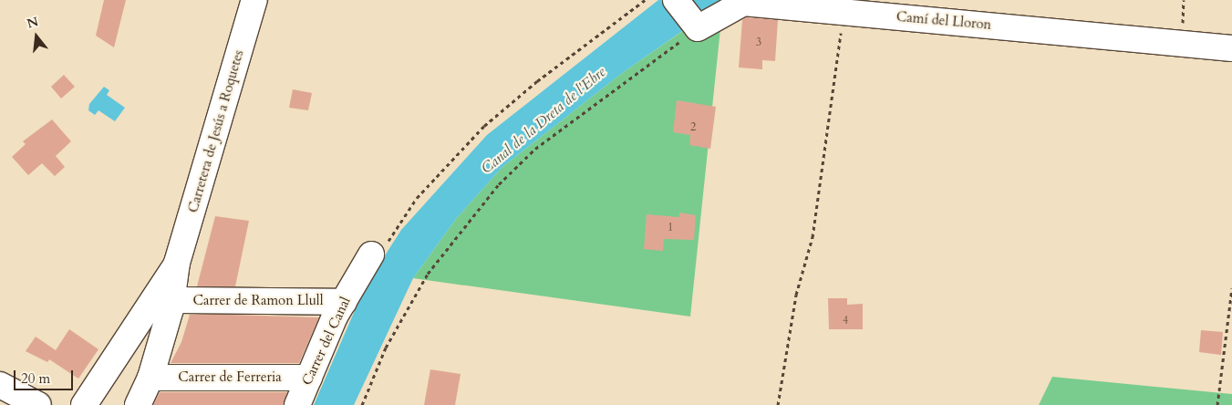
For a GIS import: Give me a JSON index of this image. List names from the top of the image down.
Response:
{
  "streets": {
    "street": [
      "Camí del Lloron",
      "Carretera de Jesús a Roquetes",
      "Carrer de Ramon Llull",
      "Carrer del Canal",
      "Carrer de Ferreria"
    ]
  },
  "crossings": [
    ["Carrer de Ramon Llull", "Carrer del Canal"],
    ["Carrer del Canal", "Carrer de Ferreria"]
  ],
  "water": ["Canal de la Dreta de l'Ebre"],
  "house_numbers": [
    "3",
    "2",
    "1",
    "4"
  ],
  "scale_bar": "20 m",
  "north": "top"
}
